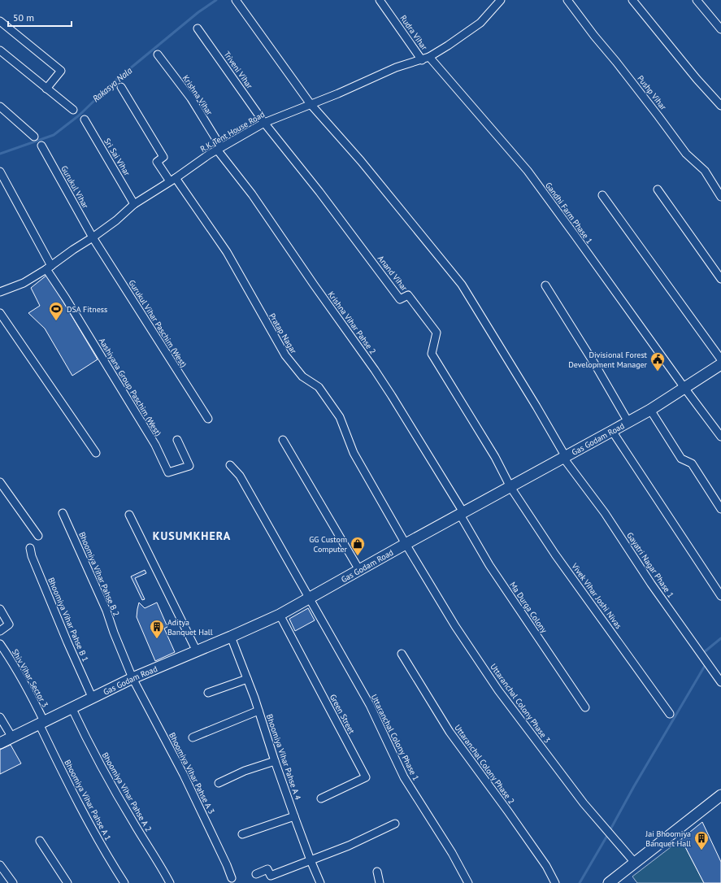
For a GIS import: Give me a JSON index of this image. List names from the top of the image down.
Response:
{
  "streets": {
    "main road": ["Gas Godam Road"],
    "street": [
      "Rudra Vihar",
      "Triveni Vihar",
      "Pushp Vihar",
      "Krishna Vihar",
      "R.K. Tent House Road",
      "Sri Sai Vihar",
      "Gurukul Vihar",
      "Gandhi Farm Phase 1",
      "Anand Vihar",
      "Krishna Vihar Pahse 2",
      "Gurukul Vihar Paschim (West)",
      "Pratap Nagar",
      "Aashiyana Group Paschim (West)",
      "Gayatri Nagar Phase 1",
      "Bhoomiya Vihar Pahse B 2",
      "Vivek Vihar Joshi Nivas",
      "Ma Durga Colony",
      "Bhoomiya Vihar Pahse B 1",
      "Shiv Vihar Sector 3",
      "Uttaranchal Colony Phase 3",
      "Green Street",
      "Uttaranchal Colony Phase 1",
      "Bhoomiya Vihar Pahse A 4",
      "Uttaranchal Colony Phase 2",
      "Bhoomiya Vihar Pahse A 3",
      "Bhoomiya Vihar Pahse A 2",
      "Bhoomiya Vihar Pahse A 1"
    ]
  },
  "crossings": [
    ["Rudra Vihar", "R.K. Tent House Road"],
    ["Triveni Vihar", "R.K. Tent House Road"],
    ["Triveni Vihar", "Anand Vihar"],
    ["Krishna Vihar", "R.K. Tent House Road"],
    ["Krishna Vihar", "Krishna Vihar Pahse 2"],
    ["R.K. Tent House Road", "Sri Sai Vihar"],
    ["R.K. Tent House Road", "Gurukul Vihar"],
    ["R.K. Tent House Road", "Gandhi Farm Phase 1"],
    ["R.K. Tent House Road", "Anand Vihar"],
    ["R.K. Tent House Road", "Krishna Vihar Pahse 2"],
    ["R.K. Tent House Road", "Gurukul Vihar Paschim (West)"],
    ["R.K. Tent House Road", "Pratap Nagar"],
    ["R.K. Tent House Road", "Aashiyana Group Paschim (West)"],
    ["R.K. Tent House Road", "Gayatri Nagar Phase 1"],
    ["Gurukul Vihar", "Gurukul Vihar Paschim (West)"],
    ["Gandhi Farm Phase 1", "Gas Godam Road"],
    ["Anand Vihar", "Gas Godam Road"],
    ["Anand Vihar", "Vivek Vihar Joshi Nivas"],
    ["Krishna Vihar Pahse 2", "Gas Godam Road"],
    ["Krishna Vihar Pahse 2", "Ma Durga Colony"],
    ["Pratap Nagar", "Gas Godam Road"],
    ["Pratap Nagar", "Uttaranchal Colony Phase 3"],
    ["Gas Godam Road", "Gayatri Nagar Phase 1"],
    ["Gas Godam Road", "Bhoomiya Vihar Pahse B 2"],
    ["Gas Godam Road", "Vivek Vihar Joshi Nivas"],
    ["Gas Godam Road", "Ma Durga Colony"],
    ["Gas Godam Road", "Bhoomiya Vihar Pahse B 1"],
    ["Gas Godam Road", "Shiv Vihar Sector 3"],
    ["Gas Godam Road", "Uttaranchal Colony Phase 3"],
    ["Gas Godam Road", "Green Street"],
    ["Gas Godam Road", "Uttaranchal Colony Phase 1"],
    ["Gas Godam Road", "Bhoomiya Vihar Pahse A 4"],
    ["Gas Godam Road", "Bhoomiya Vihar Pahse A 3"],
    ["Gas Godam Road", "Bhoomiya Vihar Pahse A 2"],
    ["Gas Godam Road", "Bhoomiya Vihar Pahse A 1"],
    ["Bhoomiya Vihar Pahse B 2", "Bhoomiya Vihar Pahse A 3"],
    ["Shiv Vihar Sector 3", "Bhoomiya Vihar Pahse A 1"]
  ],
  "districts": ["KUSUMKHERA"],
  "water": ["Rakasya Nala"],
  "places": {
    "sports": ["DSA Fitness"],
    "public building": ["Divisional Forest Development Manager"],
    "shop": ["GG Custom Computer"],
    "building": ["Aditya Banquet Hall", "Jai Bhoomiya Banquet Hall"]
  },
  "scale_bar": "50 m"
}
